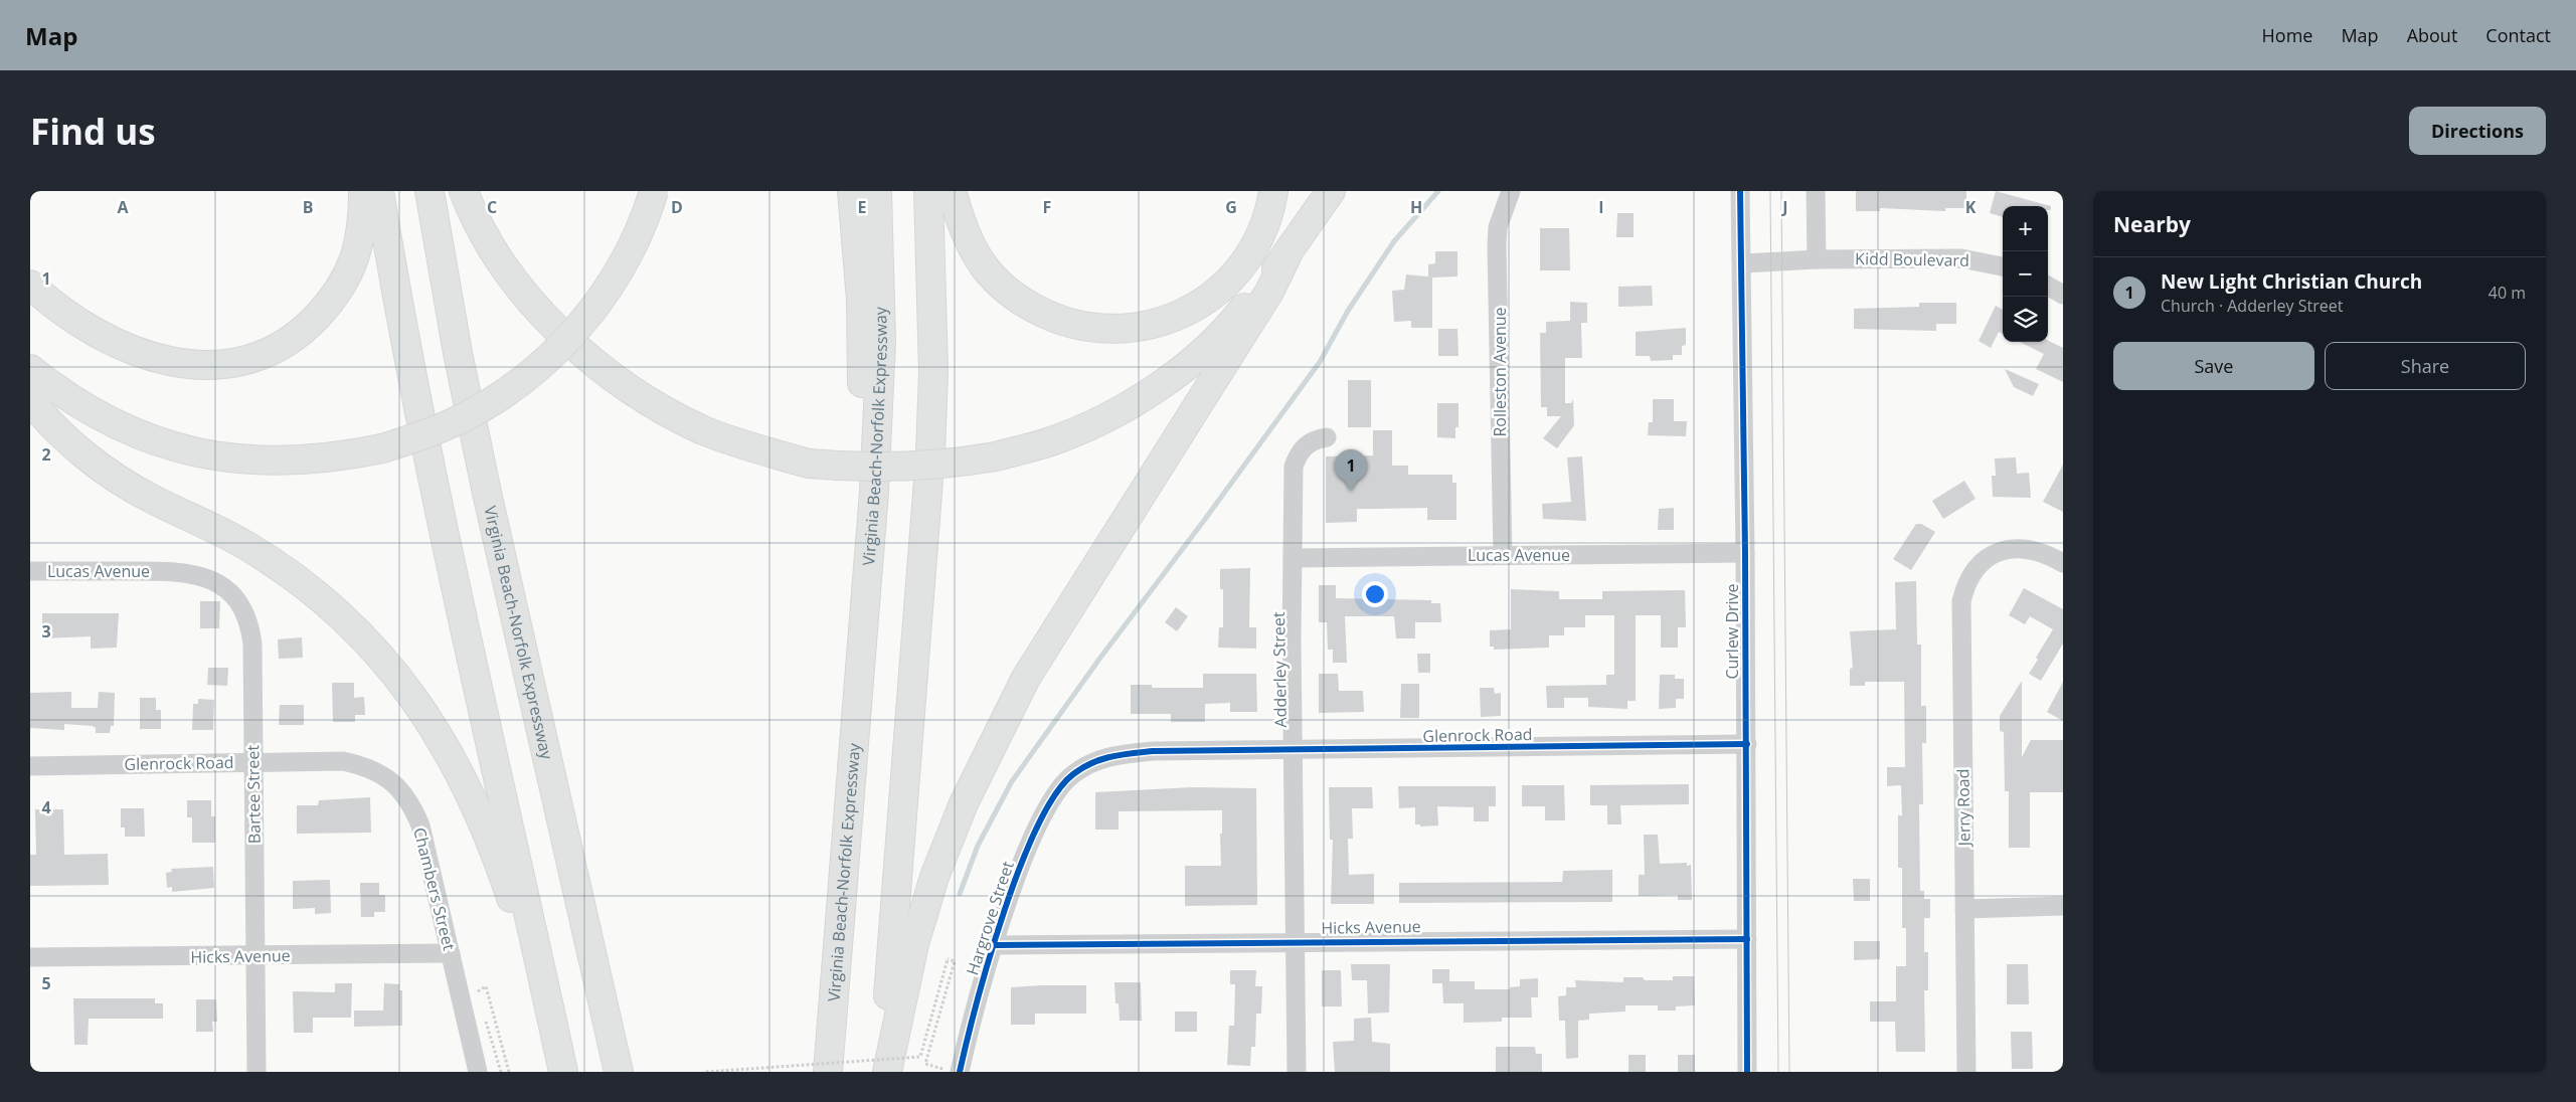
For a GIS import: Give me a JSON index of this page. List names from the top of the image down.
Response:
{
  "streets": {
    "highway": ["Virginia Beach-Norfolk Expressway"],
    "street": [
      "Kidd Boulevard",
      "Rolleston Avenue",
      "Lucas Avenue",
      "Curlew Drive",
      "Adderley Street",
      "Glenrock Road",
      "Bartee Street",
      "Jerry Road",
      "Chambers Street",
      "Hargrove Street",
      "Hicks Avenue"
    ]
  },
  "crossings": [
    ["Rolleston Avenue", "Lucas Avenue"],
    ["Lucas Avenue", "Curlew Drive"],
    ["Lucas Avenue", "Adderley Street"],
    ["Lucas Avenue", "Bartee Street"],
    ["Curlew Drive", "Glenrock Road"],
    ["Curlew Drive", "Hicks Avenue"],
    ["Adderley Street", "Glenrock Road"],
    ["Adderley Street", "Hicks Avenue"],
    ["Glenrock Road", "Bartee Street"],
    ["Glenrock Road", "Chambers Street"],
    ["Glenrock Road", "Hargrove Street"],
    ["Bartee Street", "Hicks Avenue"],
    ["Chambers Street", "Hicks Avenue"],
    ["Hargrove Street", "Hicks Avenue"]
  ],
  "page": {
    "header": "Map",
    "nav": [
      "Home",
      "Map",
      "About",
      "Contact"
    ],
    "buttons": [
      "Directions",
      ["Save", "Share"]
    ],
    "title": "Find us",
    "heading": "Nearby",
    "map_buttons": ["+", "−"],
    "list": [
      {
        "mark": "1",
        "name": "New Light Christian Church",
        "note": "Church · Adderley Street",
        "value": "40 m"
      }
    ],
    "pins": "1"
  },
  "grid": {
    "columns": [
      "A",
      "B",
      "C",
      "D",
      "E",
      "F",
      "G",
      "H",
      "I",
      "J",
      "K"
    ],
    "rows": [
      "1",
      "2",
      "3",
      "4",
      "5"
    ]
  }
}
